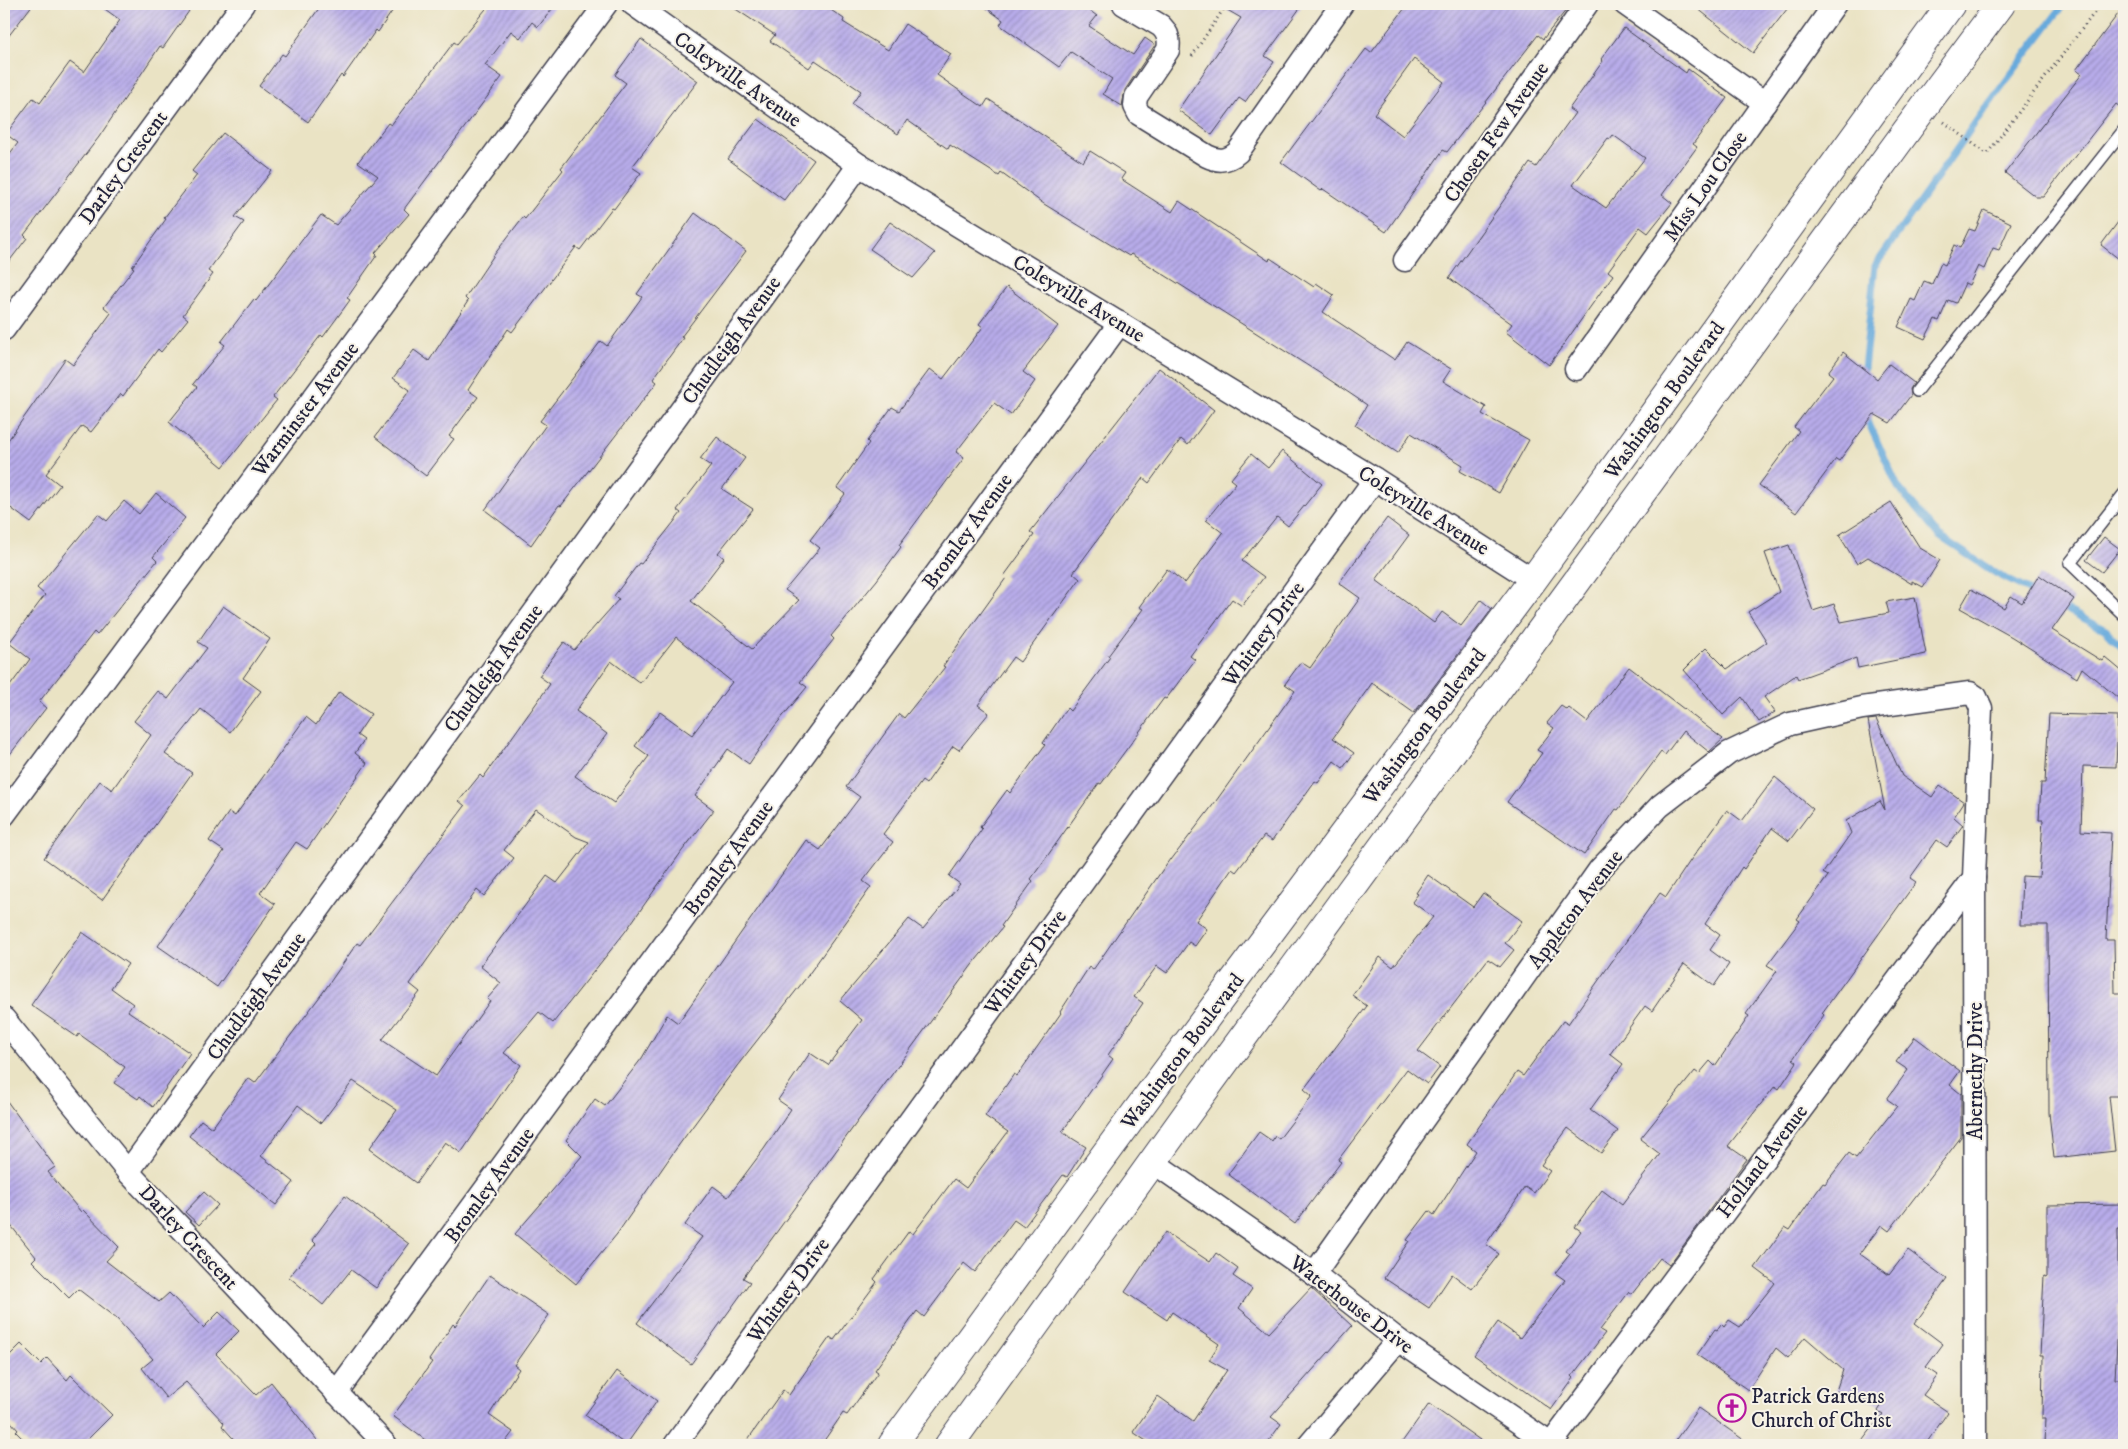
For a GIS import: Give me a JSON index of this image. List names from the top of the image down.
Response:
{
  "streets": {
    "highway": ["Washington Boulevard"],
    "street": [
      "Coleyville Avenue",
      "Chosen Few Avenue",
      "Darley Crescent",
      "Miss Lou Close",
      "Chudleigh Avenue",
      "Warminster Avenue",
      "Bromley Avenue",
      "Whitney Drive",
      "Appleton Avenue",
      "Abernethy Drive",
      "Holland Avenue",
      "Waterhouse Drive"
    ]
  },
  "crossings": [
    ["Coleyville Avenue", "Chudleigh Avenue"],
    ["Coleyville Avenue", "Washington Boulevard"],
    ["Coleyville Avenue", "Bromley Avenue"],
    ["Coleyville Avenue", "Whitney Drive"],
    ["Darley Crescent", "Chudleigh Avenue"],
    ["Darley Crescent", "Bromley Avenue"],
    ["Washington Boulevard", "Waterhouse Drive"],
    ["Appleton Avenue", "Abernethy Drive"],
    ["Appleton Avenue", "Waterhouse Drive"],
    ["Abernethy Drive", "Holland Avenue"],
    ["Holland Avenue", "Waterhouse Drive"]
  ],
  "places": {
    "church": ["Patrick Gardens Church of Christ"]
  }
}
